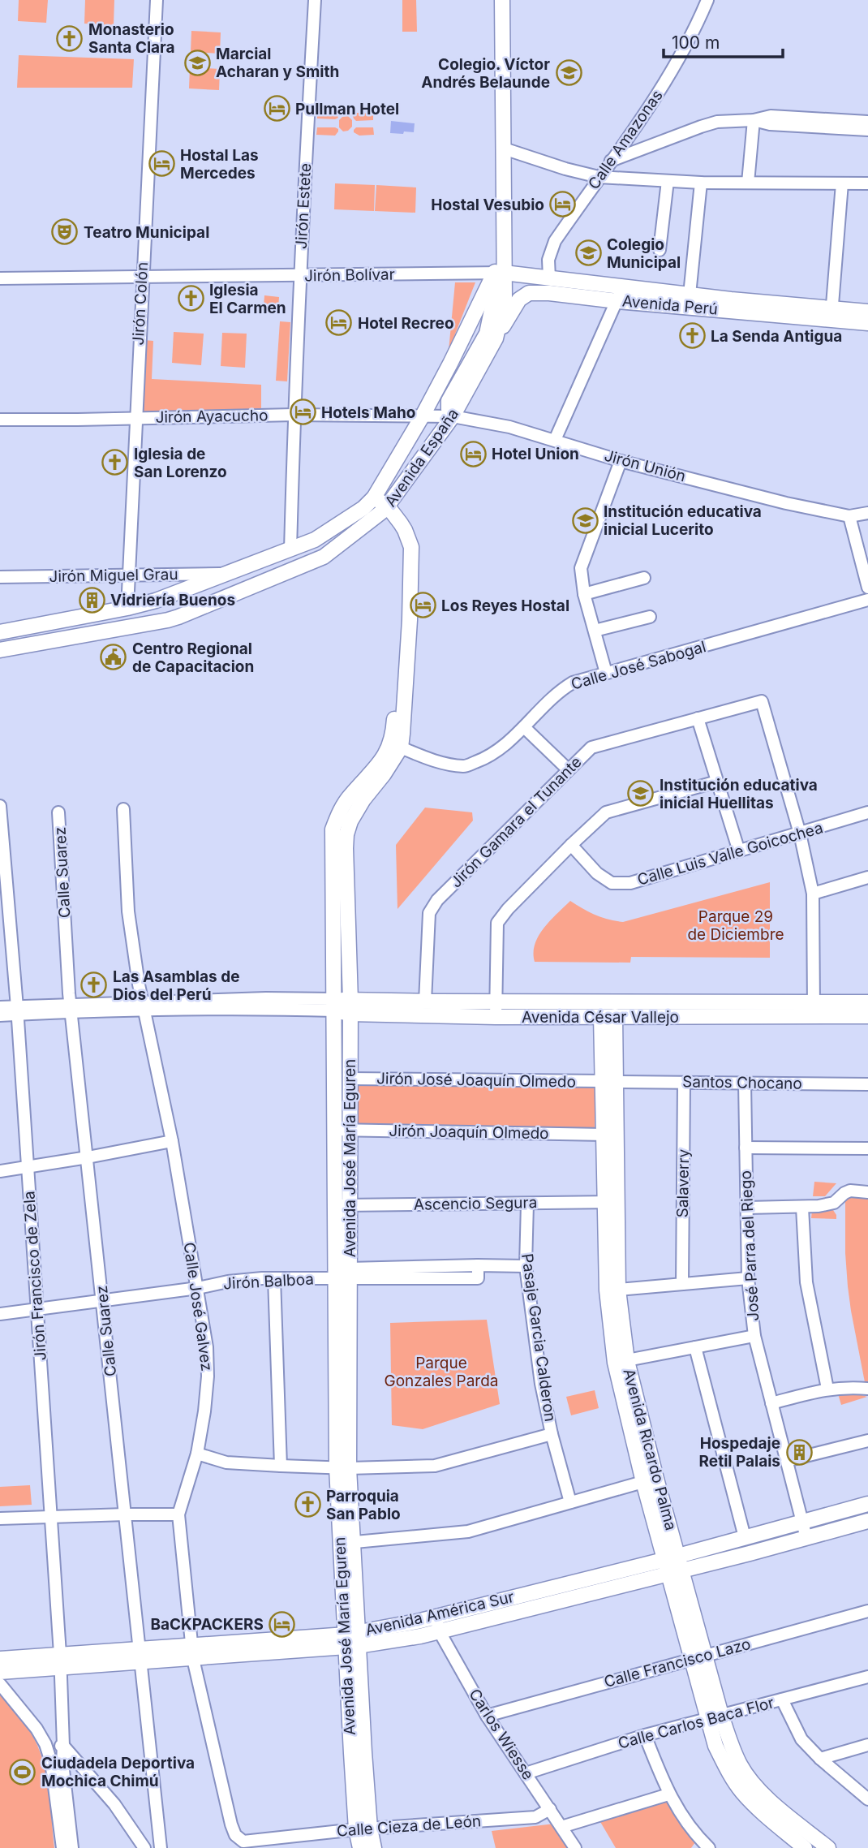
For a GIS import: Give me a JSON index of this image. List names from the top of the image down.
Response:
{
  "streets": {
    "main road": [
      "Avenida Perú",
      "Avenida España",
      "Avenida César Vallejo",
      "Avenida José María Eguren",
      "Avenida Ricardo Palma",
      "Avenida América Sur"
    ],
    "street": [
      "Calle Amazonas",
      "Jirón Estete",
      "Jirón Bolívar",
      "Jirón Colón",
      "Jirón Ayacucho",
      "Jirón Unión",
      "Jirón Miguel Grau",
      "Calle José Sabogal",
      "Jirón Gamara el Tunante",
      "Calle Luis Valle Goicochea",
      "Calle Suarez",
      "Jirón José Joaquín Olmedo",
      "Santos Chocano",
      "Jirón Joaquín Olmedo",
      "Salaverry",
      "Ascencio Segura",
      "José Parra del Riego",
      "Jirón Francisco de Zela",
      "Jirón Balboa",
      "Calle José Galvez",
      "Pasaje Garcia Calderon",
      "Calle Francisco Lazo",
      "Calle Carlos Baca Flor",
      "Carlos Wiesse",
      "Calle Cieza de León"
    ]
  },
  "crossings": [
    ["Calle Amazonas", "Avenida Perú"],
    ["Jirón Estete", "Jirón Bolívar"],
    ["Jirón Estete", "Jirón Ayacucho"],
    ["Jirón Estete", "Avenida España"],
    ["Jirón Bolívar", "Jirón Colón"],
    ["Jirón Bolívar", "Avenida Perú"],
    ["Jirón Bolívar", "Avenida España"],
    ["Jirón Colón", "Jirón Ayacucho"],
    ["Jirón Colón", "Avenida España"],
    ["Jirón Colón", "Jirón Miguel Grau"],
    ["Avenida Perú", "Avenida España"],
    ["Jirón Ayacucho", "Avenida España"],
    ["Jirón Ayacucho", "Jirón Unión"],
    ["Avenida España", "Jirón Unión"],
    ["Avenida España", "Jirón Miguel Grau"],
    ["Avenida España", "Avenida José María Eguren"],
    ["Calle José Sabogal", "Avenida José María Eguren"],
    ["Jirón Gamara el Tunante", "Calle Luis Valle Goicochea"],
    ["Jirón Gamara el Tunante", "Avenida César Vallejo"],
    ["Calle Suarez", "Jirón Balboa"],
    ["Calle Suarez", "Avenida América Sur"],
    ["Avenida César Vallejo", "Avenida José María Eguren"],
    ["Avenida César Vallejo", "Avenida Ricardo Palma"],
    ["Jirón José Joaquín Olmedo", "Santos Chocano"],
    ["Jirón José Joaquín Olmedo", "Avenida José María Eguren"],
    ["Jirón José Joaquín Olmedo", "Avenida Ricardo Palma"],
    ["Santos Chocano", "Salaverry"],
    ["Santos Chocano", "José Parra del Riego"],
    ["Santos Chocano", "Avenida Ricardo Palma"],
    ["Jirón Joaquín Olmedo", "Avenida José María Eguren"],
    ["Jirón Joaquín Olmedo", "Avenida Ricardo Palma"],
    ["Avenida José María Eguren", "Ascencio Segura"],
    ["Avenida José María Eguren", "Jirón Balboa"],
    ["Avenida José María Eguren", "Avenida América Sur"],
    ["Avenida José María Eguren", "Calle Cieza de León"],
    ["Ascencio Segura", "Pasaje Garcia Calderon"],
    ["Ascencio Segura", "Avenida Ricardo Palma"],
    ["José Parra del Riego", "Avenida América Sur"],
    ["Jirón Francisco de Zela", "Jirón Balboa"],
    ["Jirón Francisco de Zela", "Avenida América Sur"],
    ["Jirón Balboa", "Calle José Galvez"],
    ["Jirón Balboa", "Pasaje Garcia Calderon"],
    ["Calle José Galvez", "Avenida América Sur"],
    ["Calle José Galvez", "Calle Cieza de León"],
    ["Avenida Ricardo Palma", "Avenida América Sur"],
    ["Avenida Ricardo Palma", "Calle Francisco Lazo"],
    ["Avenida Ricardo Palma", "Calle Carlos Baca Flor"],
    ["Avenida América Sur", "Carlos Wiesse"],
    ["Calle Francisco Lazo", "Carlos Wiesse"],
    ["Calle Carlos Baca Flor", "Carlos Wiesse"],
    ["Carlos Wiesse", "Calle Cieza de León"]
  ],
  "parks": ["Parque 29 de Diciembre", "Parque Gonzales Parda"],
  "places": {
    "church": [
      "Monasterio Santa Clara",
      "Iglesia El Carmen",
      "La Senda Antigua",
      "Iglesia de San Lorenzo",
      "Las Asamblas de Dios del Perú",
      "Parroquia San Pablo"
    ],
    "school or university": [
      "Marcial Acharan y Smith",
      "Colegio. Víctor Andrés Belaunde",
      "Colegio Municipal",
      "Institución educativa inicial Lucerito",
      "Institución educativa inicial Huellitas"
    ],
    "hotel": [
      "Pullman Hotel",
      "Hostal Las Mercedes",
      "Hostal Vesubio",
      "Hotel Recreo",
      "Hotels Maho",
      "Hotel Union",
      "Los Reyes Hostal",
      "BaCKPACKERS"
    ],
    "theatre": ["Teatro Municipal"],
    "building": ["Vidriería Buenos", "Hospedaje Retil Palais"],
    "public building": ["Centro Regional de Capacitacion"],
    "sports": ["Ciudadela Deportiva Mochica Chimú"]
  },
  "scale_bar": "100 m"
}
